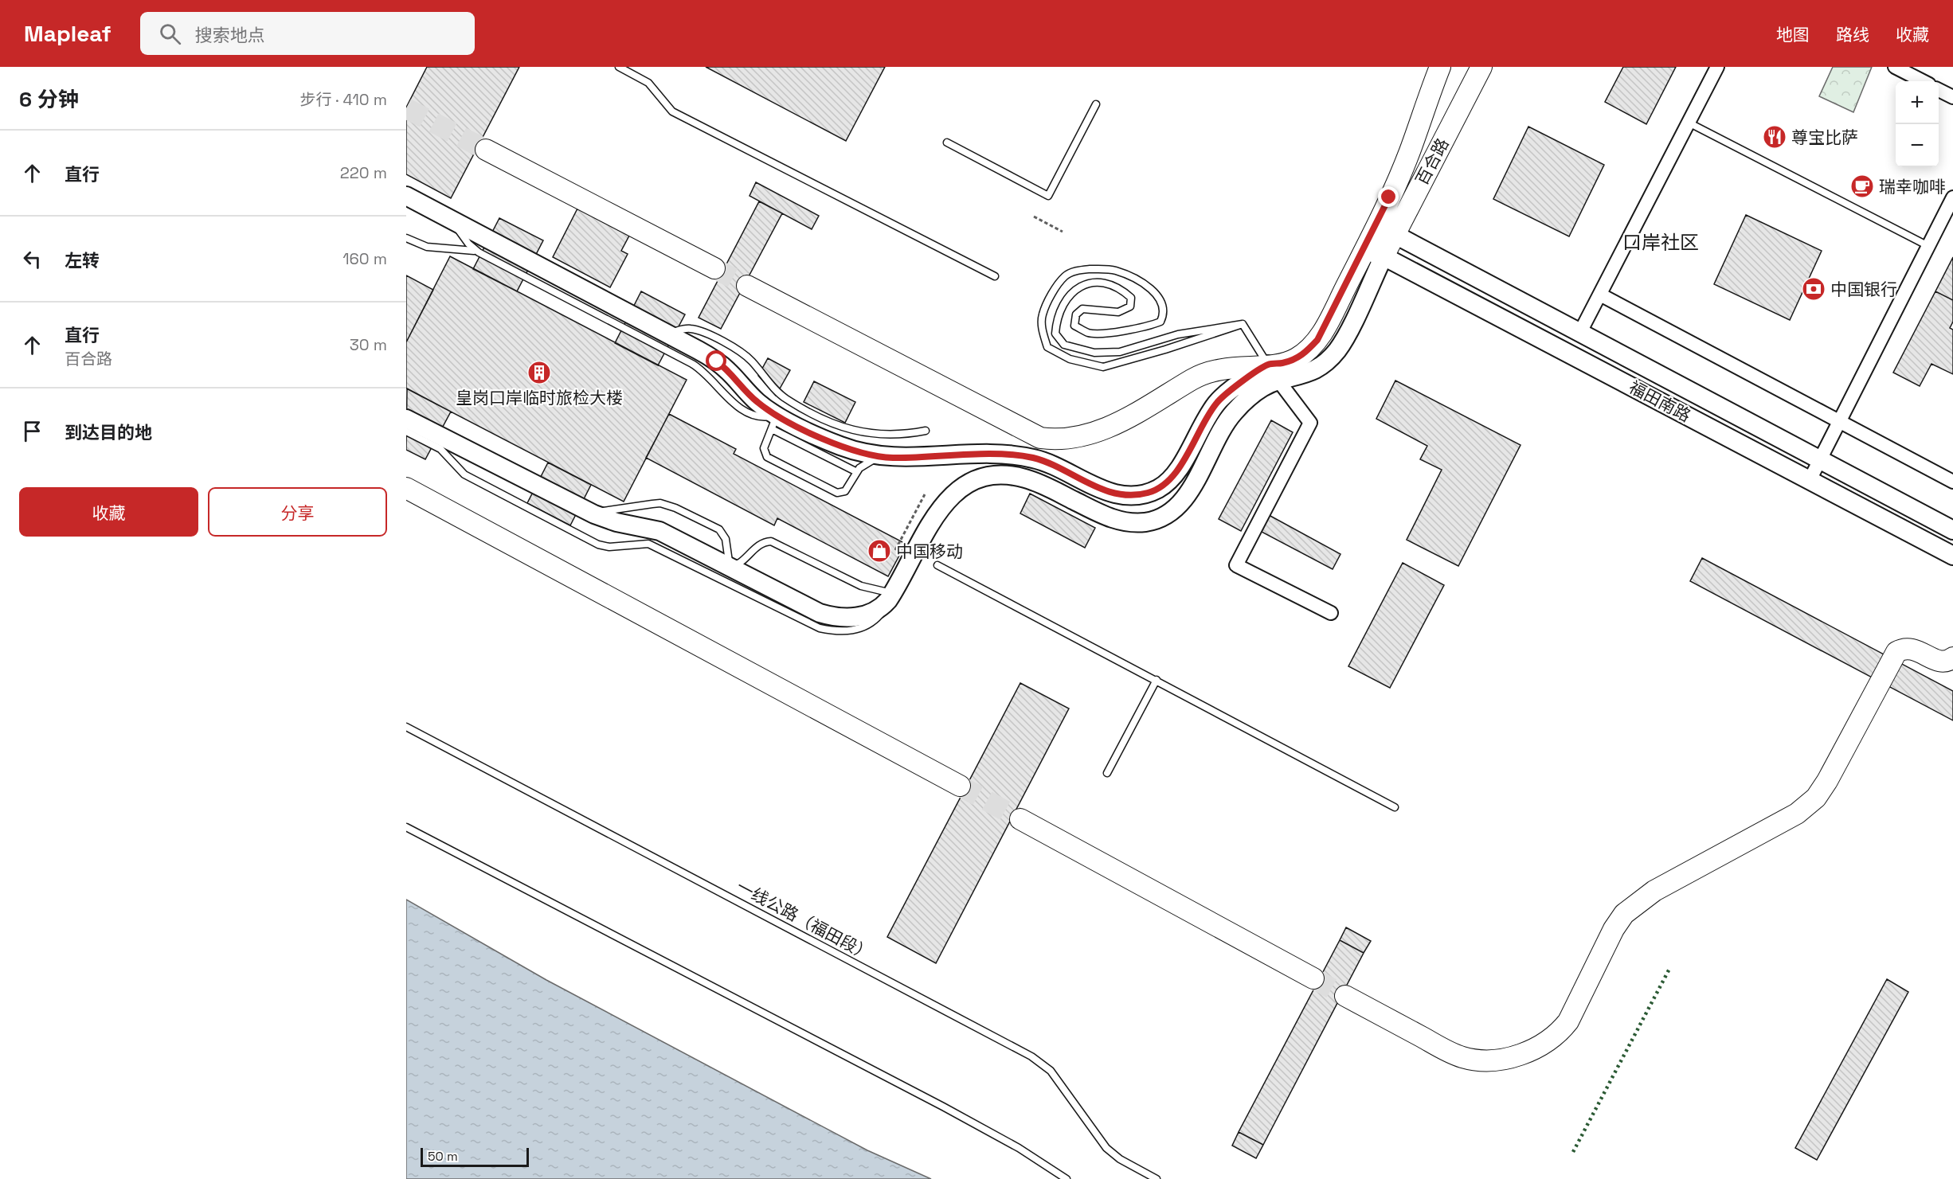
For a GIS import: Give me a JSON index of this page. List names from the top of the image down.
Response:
{
  "streets": {
    "main road": ["百合路", "福田南路"],
    "lane": ["一线公路（福田段）"]
  },
  "crossings": [
    ["百合路", "福田南路"]
  ],
  "districts": ["口岸社区"],
  "places": {
    "restaurant": ["尊宝比萨"],
    "cafe": ["瑞幸咖啡"],
    "bank": ["中国银行"],
    "building": ["皇岗口岸临时旅检大楼"],
    "shop": ["中国移动"]
  },
  "scale_bar": "50 m",
  "page": {
    "header": "Mapleaf",
    "search": "搜索地点",
    "nav": ["地图", "路线", "收藏"],
    "heading": ["6 分钟", "步行 · 410 m"],
    "map_buttons": ["+", "−"],
    "list": [
      ["直行", "220 m"],
      ["左转", "160 m"],
      ["直行", "百合路", "30 m"],
      "到达目的地"
    ],
    "buttons": ["收藏", "分享"],
    "scale": "50 m"
  }
}
